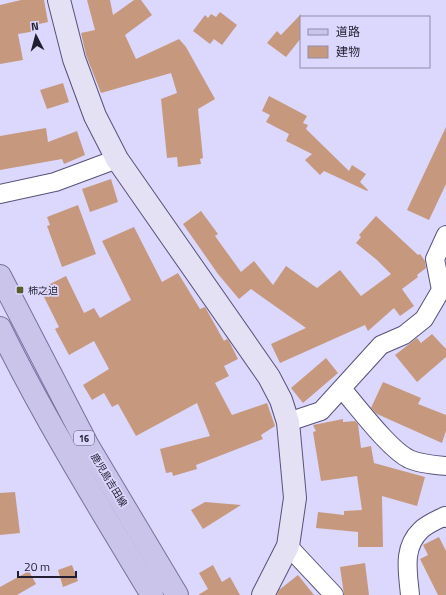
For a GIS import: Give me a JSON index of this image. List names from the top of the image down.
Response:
{
  "streets": {
    "main road": ["16", "鹿児島吉田線"]
  },
  "places": {
    "transit": ["柿之迫"]
  },
  "legend": ["道路", "建物"],
  "scale_bar": "20 m",
  "north": "top"
}
